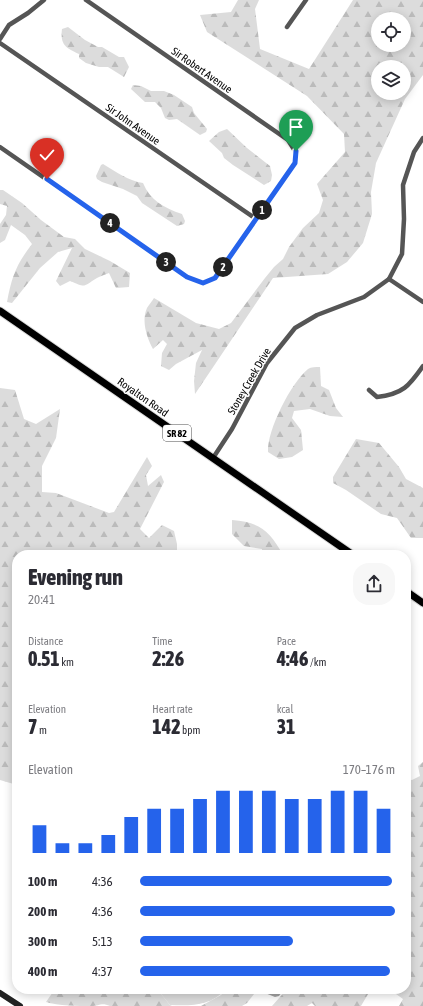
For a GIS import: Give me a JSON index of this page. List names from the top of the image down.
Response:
{
  "streets": {
    "main road": ["Royalton Road", "SR 82"],
    "street": ["Sir Robert Avenue", "Sir John Avenue", "Stoney Creek Drive"]
  },
  "crossings": [
    ["Sir Robert Avenue", "Sir John Avenue"],
    ["Stoney Creek Drive", "Royalton Road"]
  ],
  "page": {
    "pins": [
      "1",
      "4",
      "3",
      "2"
    ],
    "heading": ["Evening run", "20:41"],
    "stats": [
      ["Distance", "0.51 km"],
      ["Time", "2:26"],
      ["Pace", "4:46 /km"],
      ["Elevation", "7 m"],
      ["Heart rate", "142 bpm"],
      ["kcal", "31"]
    ],
    "chart": ["Elevation", "170–176 m"],
    "list": [
      {
        "name": "100 m",
        "note": "4:36"
      },
      {
        "name": "200 m",
        "note": "4:36"
      },
      {
        "name": "300 m",
        "note": "5:13"
      },
      {
        "name": "400 m",
        "note": "4:37"
      }
    ]
  }
}
